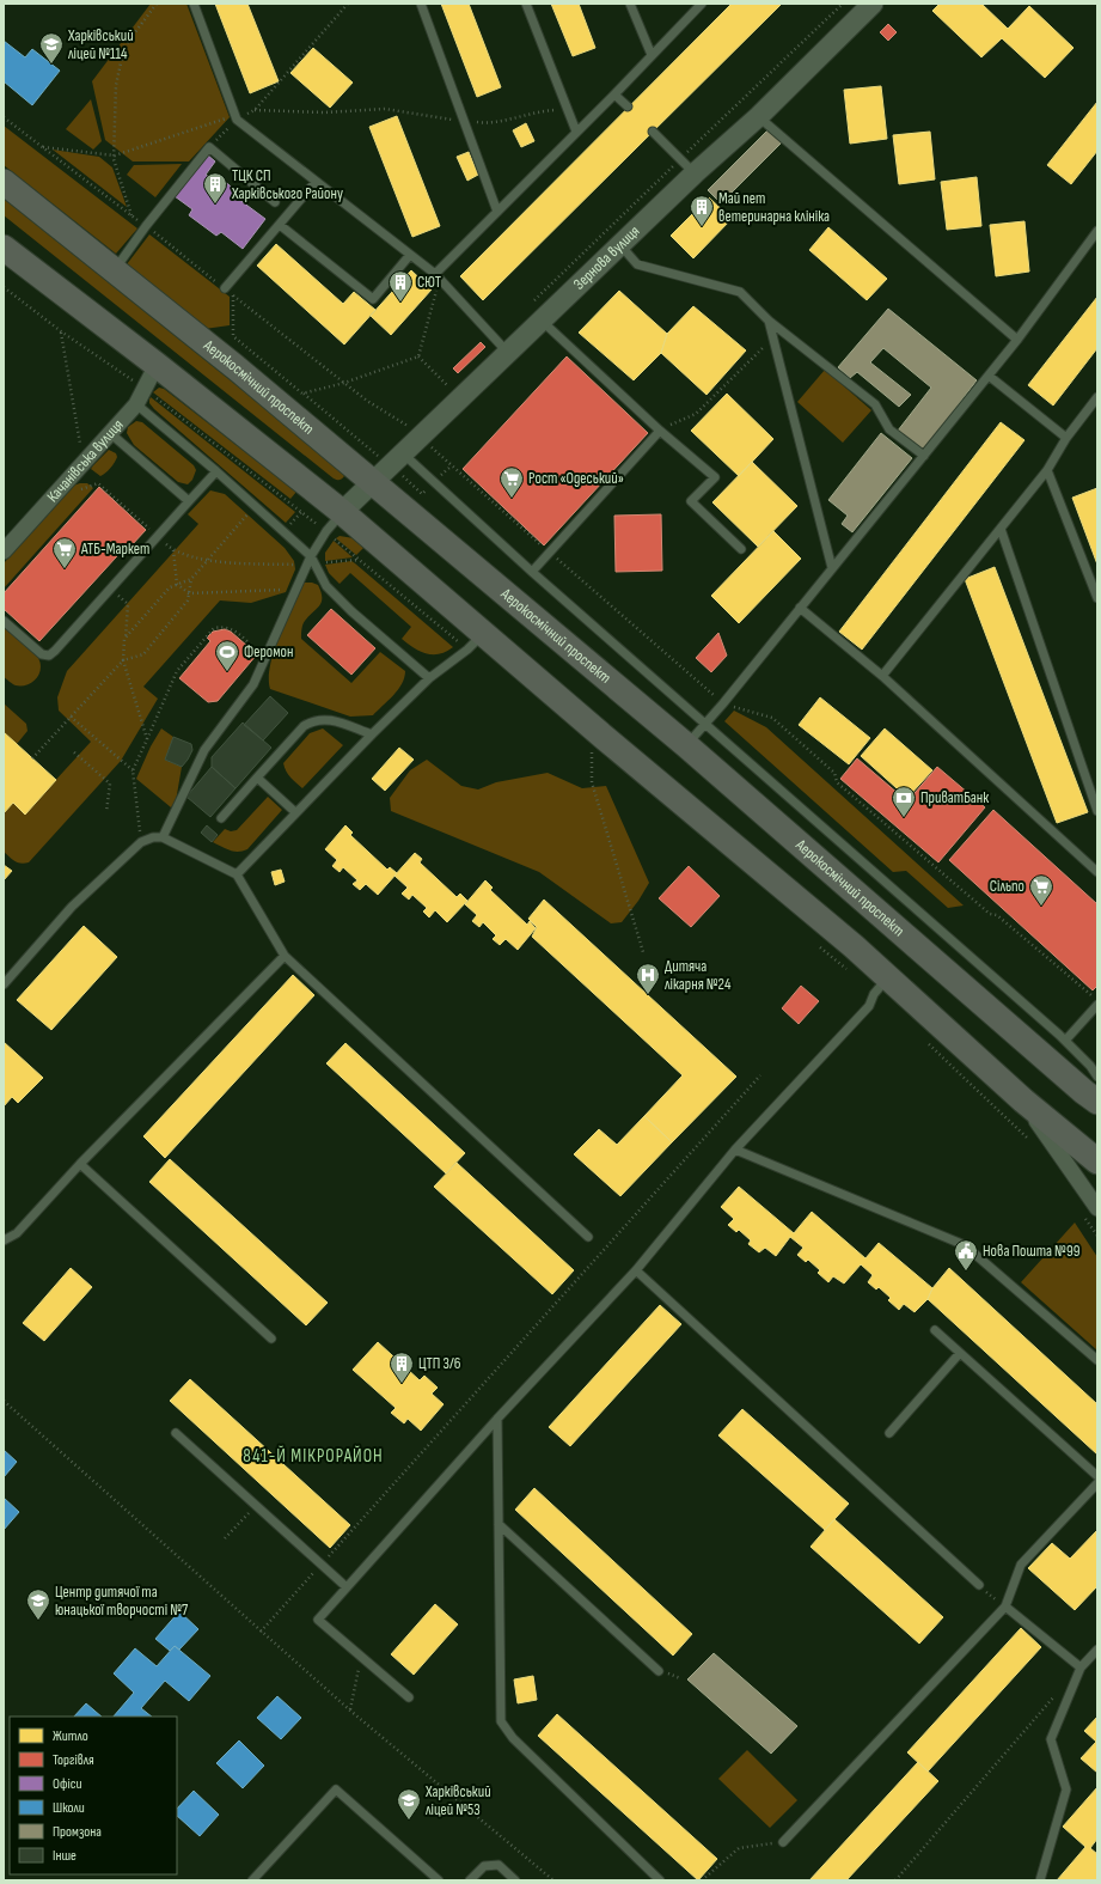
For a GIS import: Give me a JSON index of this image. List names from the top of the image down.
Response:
{
  "streets": {
    "main road": ["Аерокосмічний проспект"],
    "street": ["Зернова вулиця", "Качанівська вулиця"]
  },
  "crossings": [
    ["Зернова вулиця", "Аерокосмічний проспект"]
  ],
  "districts": ["841-Й МІКРОРАЙОН"],
  "places": {
    "school or university": ["Харківський ліцей №114", "Центр дитячої та юнацької творчості №7", "Харківський ліцей №53"],
    "building": [
      "ТЦК СП Харківського Району",
      "Май пет ветеринарна клініка",
      "СЮТ",
      "ЦТП 3/6"
    ],
    "supermarket": ["Рост «Одеський»", "АТБ-Маркет", "Сільпо"],
    "sports": ["Феромон"],
    "bank": ["ПриватБанк"],
    "hospital": ["Дитяча лікарня №24"],
    "public building": ["Нова Пошта №99"]
  },
  "legend": [
    "Житло",
    "Торгівля",
    "Офіси",
    "Школи",
    "Промзона",
    "Інше"
  ]
}
